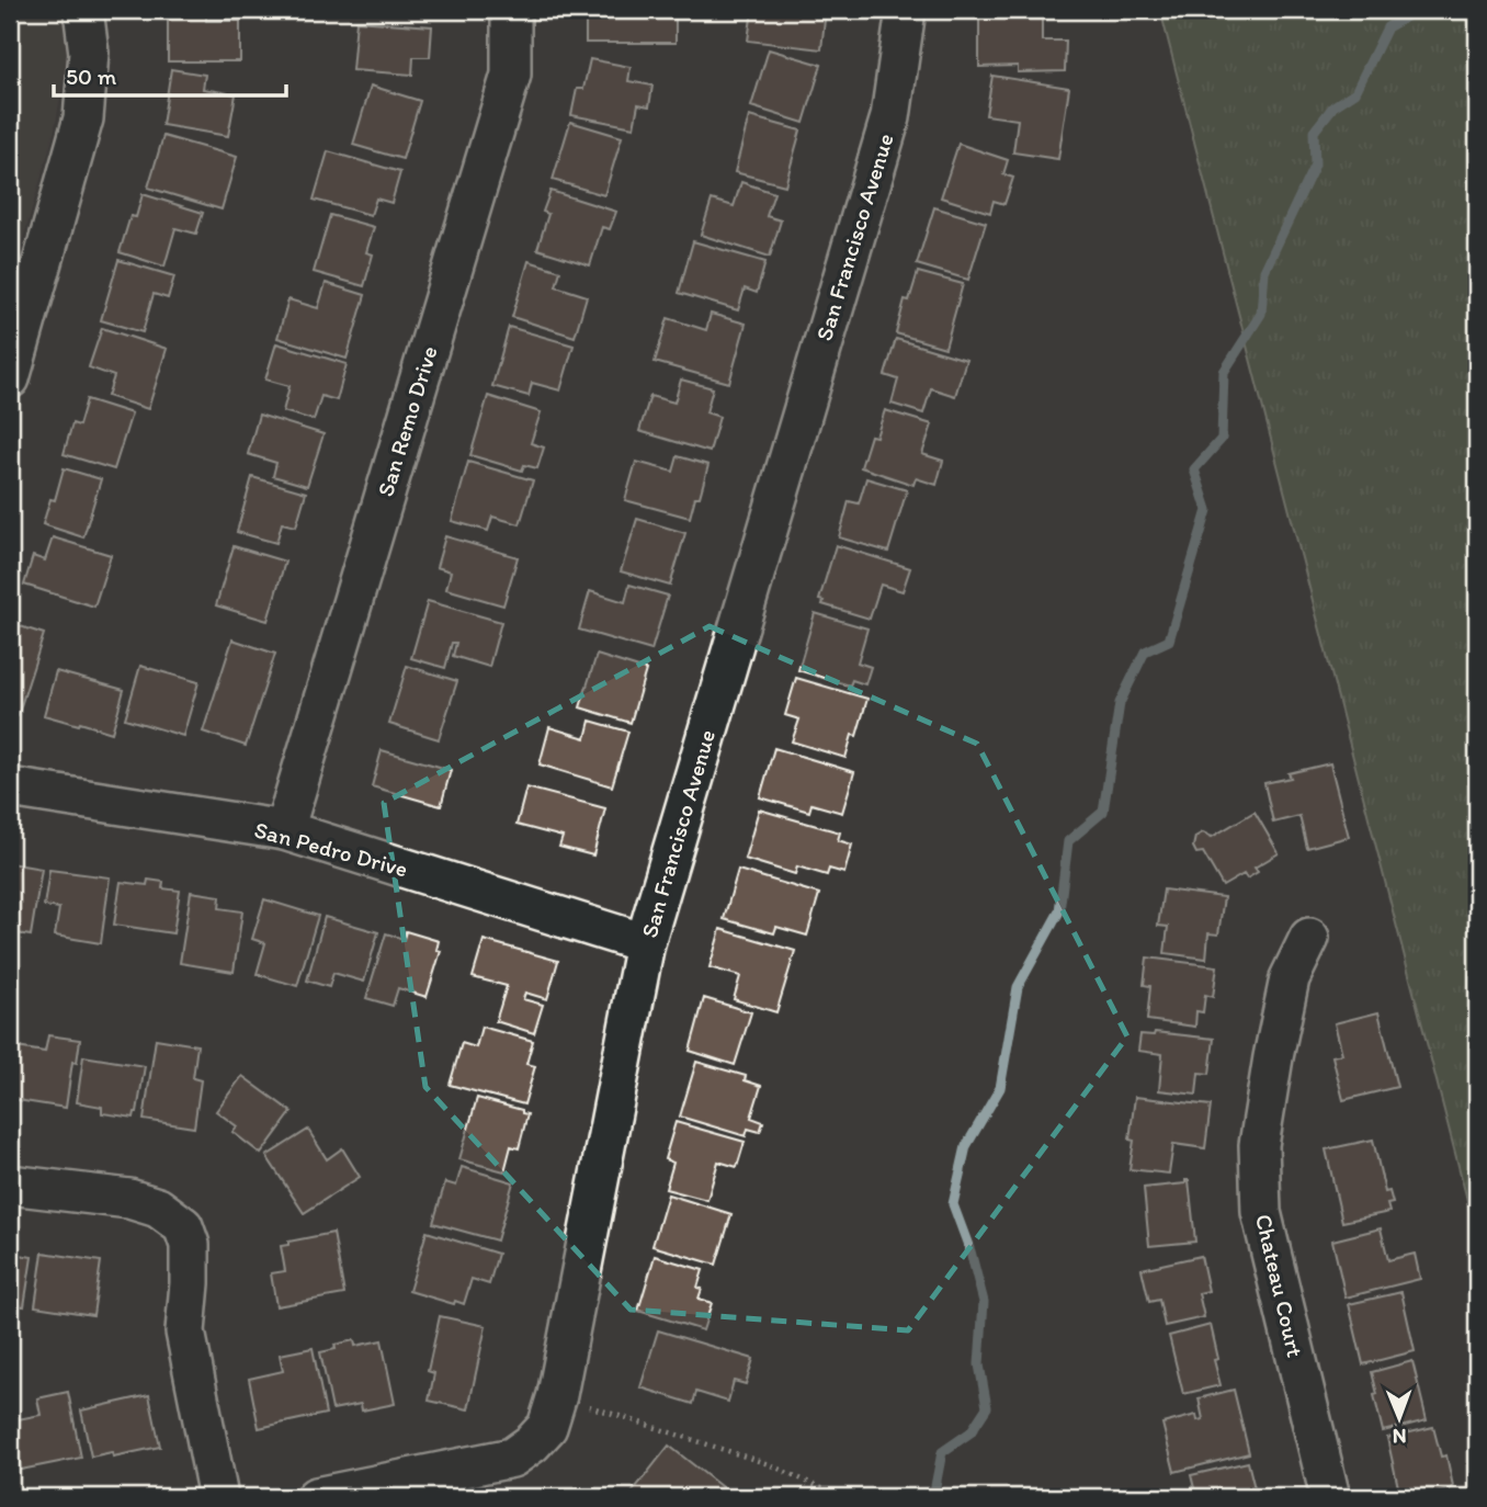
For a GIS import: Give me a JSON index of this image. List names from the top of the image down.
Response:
{
  "streets": {
    "street": [
      "San Francisco Avenue",
      "San Remo Drive",
      "San Pedro Drive",
      "Chateau Court"
    ]
  },
  "crossings": [
    ["San Francisco Avenue", "San Pedro Drive"],
    ["San Remo Drive", "San Pedro Drive"]
  ],
  "scale_bar": "50 m",
  "north": "bottom"
}
